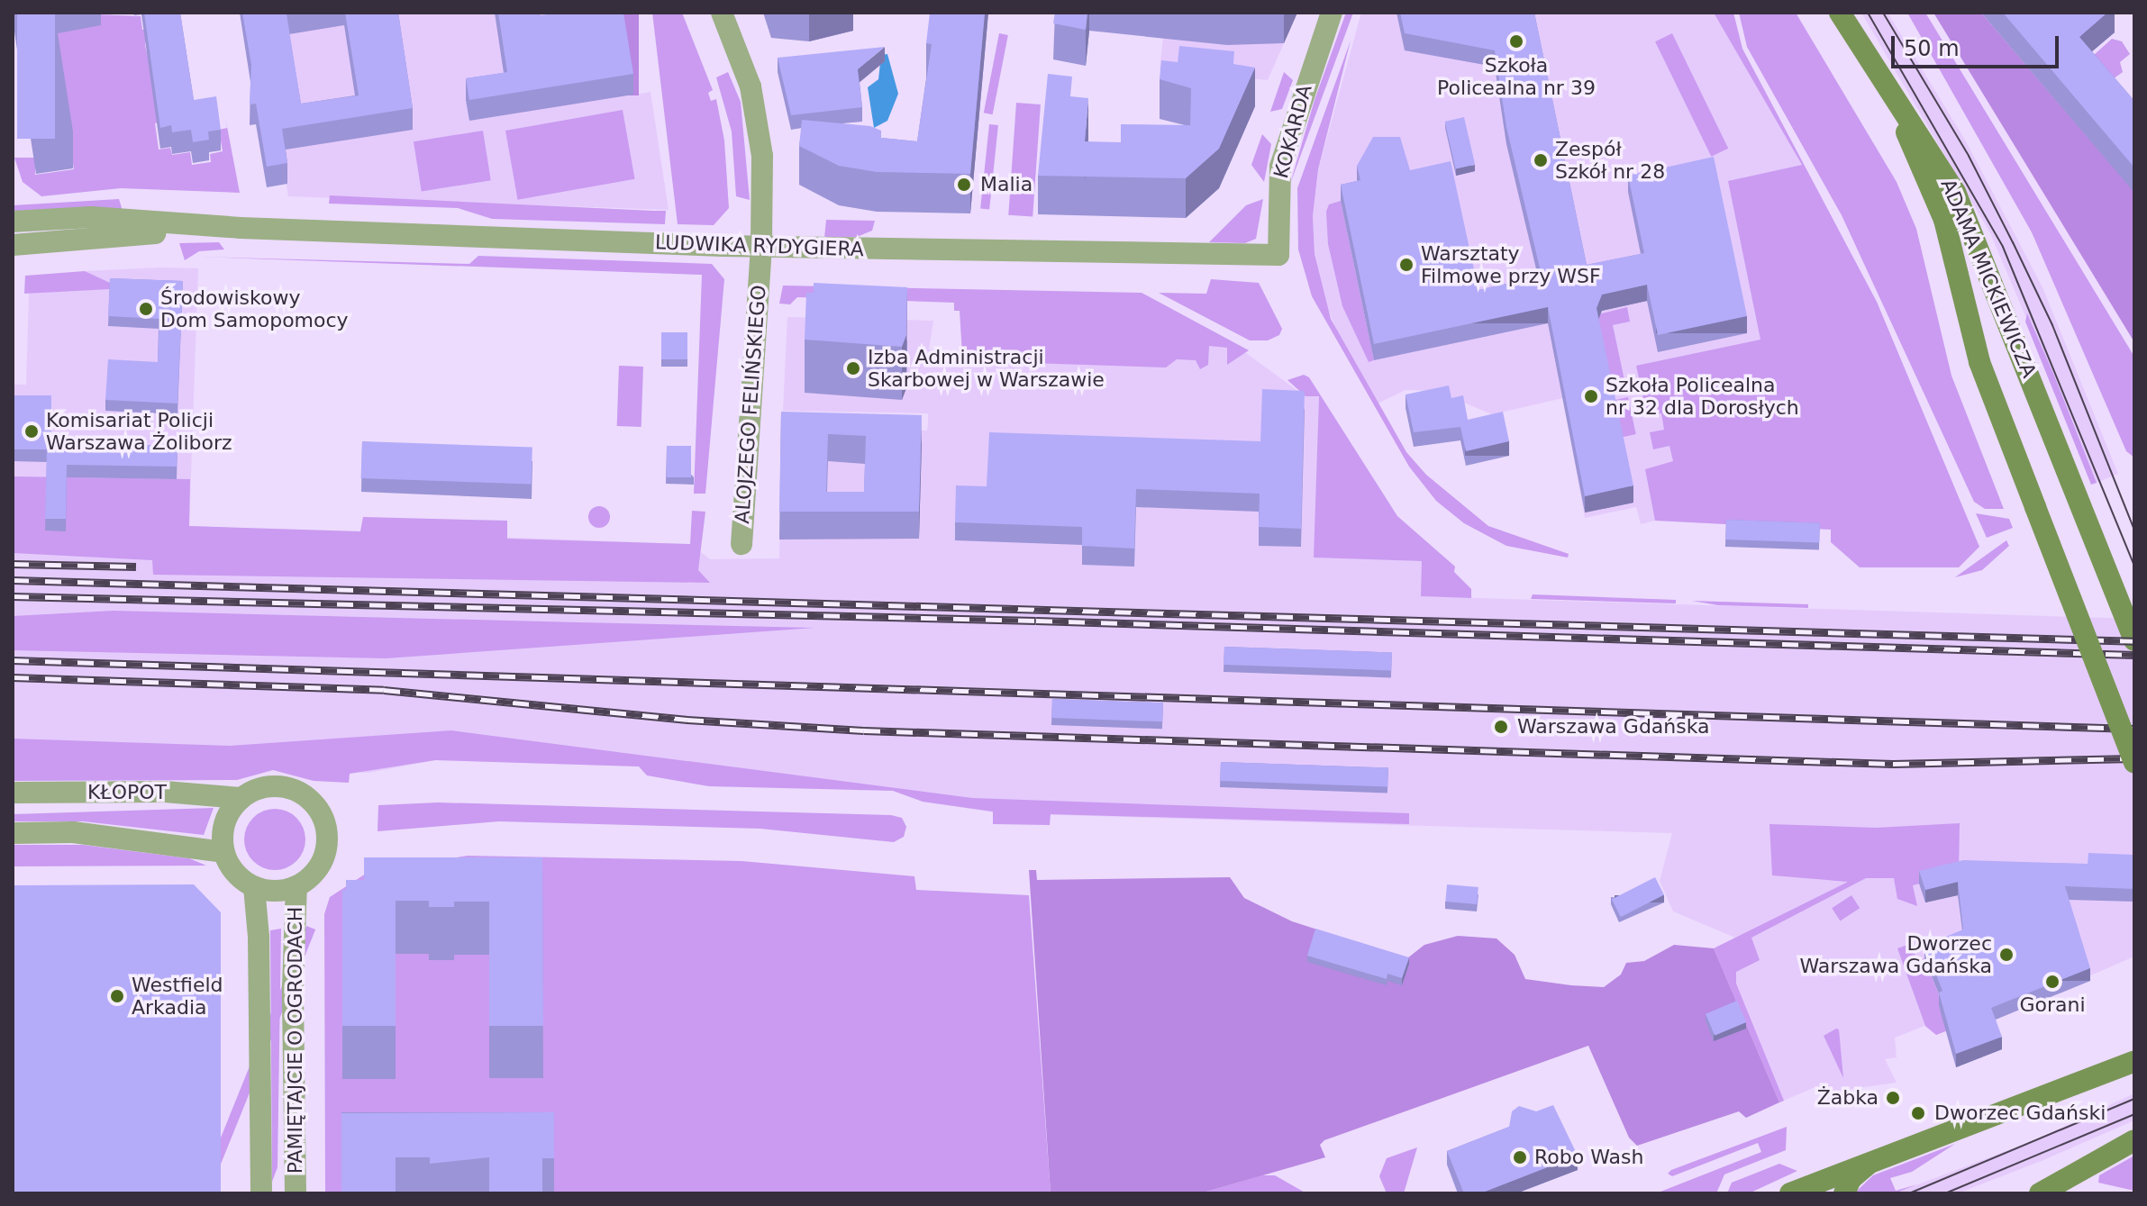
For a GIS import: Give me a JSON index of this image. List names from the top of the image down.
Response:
{
  "streets": {
    "main road": ["ADAMA MICKIEWICZA"],
    "street": [
      "KOKARDA",
      "LUDWIKA RYDYGIERA",
      "ALOJZEGO FELIŃSKIEGO",
      "KŁOPOT",
      "PAMIĘTAJCIE O OGRODACH"
    ]
  },
  "crossings": [
    ["KOKARDA", "LUDWIKA RYDYGIERA"],
    ["LUDWIKA RYDYGIERA", "ALOJZEGO FELIŃSKIEGO"],
    ["KŁOPOT", "PAMIĘTAJCIE O OGRODACH"]
  ],
  "places": [
    "Szkoła Policealna nr 39",
    "Zespół Szkół nr 28",
    "Malia",
    "Warsztaty Filmowe przy WSF",
    "Środowiskowy Dom Samopomocy",
    "Izba Administracji Skarbowej w Warszawie",
    "Szkoła Policealna nr 32 dla Dorosłych",
    "Komisariat Policji Warszawa Żoliborz",
    "Warszawa Gdańska",
    "Dworzec Warszawa Gdańska",
    "Gorani",
    "Westfield Arkadia",
    "Żabka",
    "Dworzec Gdański",
    "Robo Wash"
  ],
  "scale_bar": "50 m"
}
